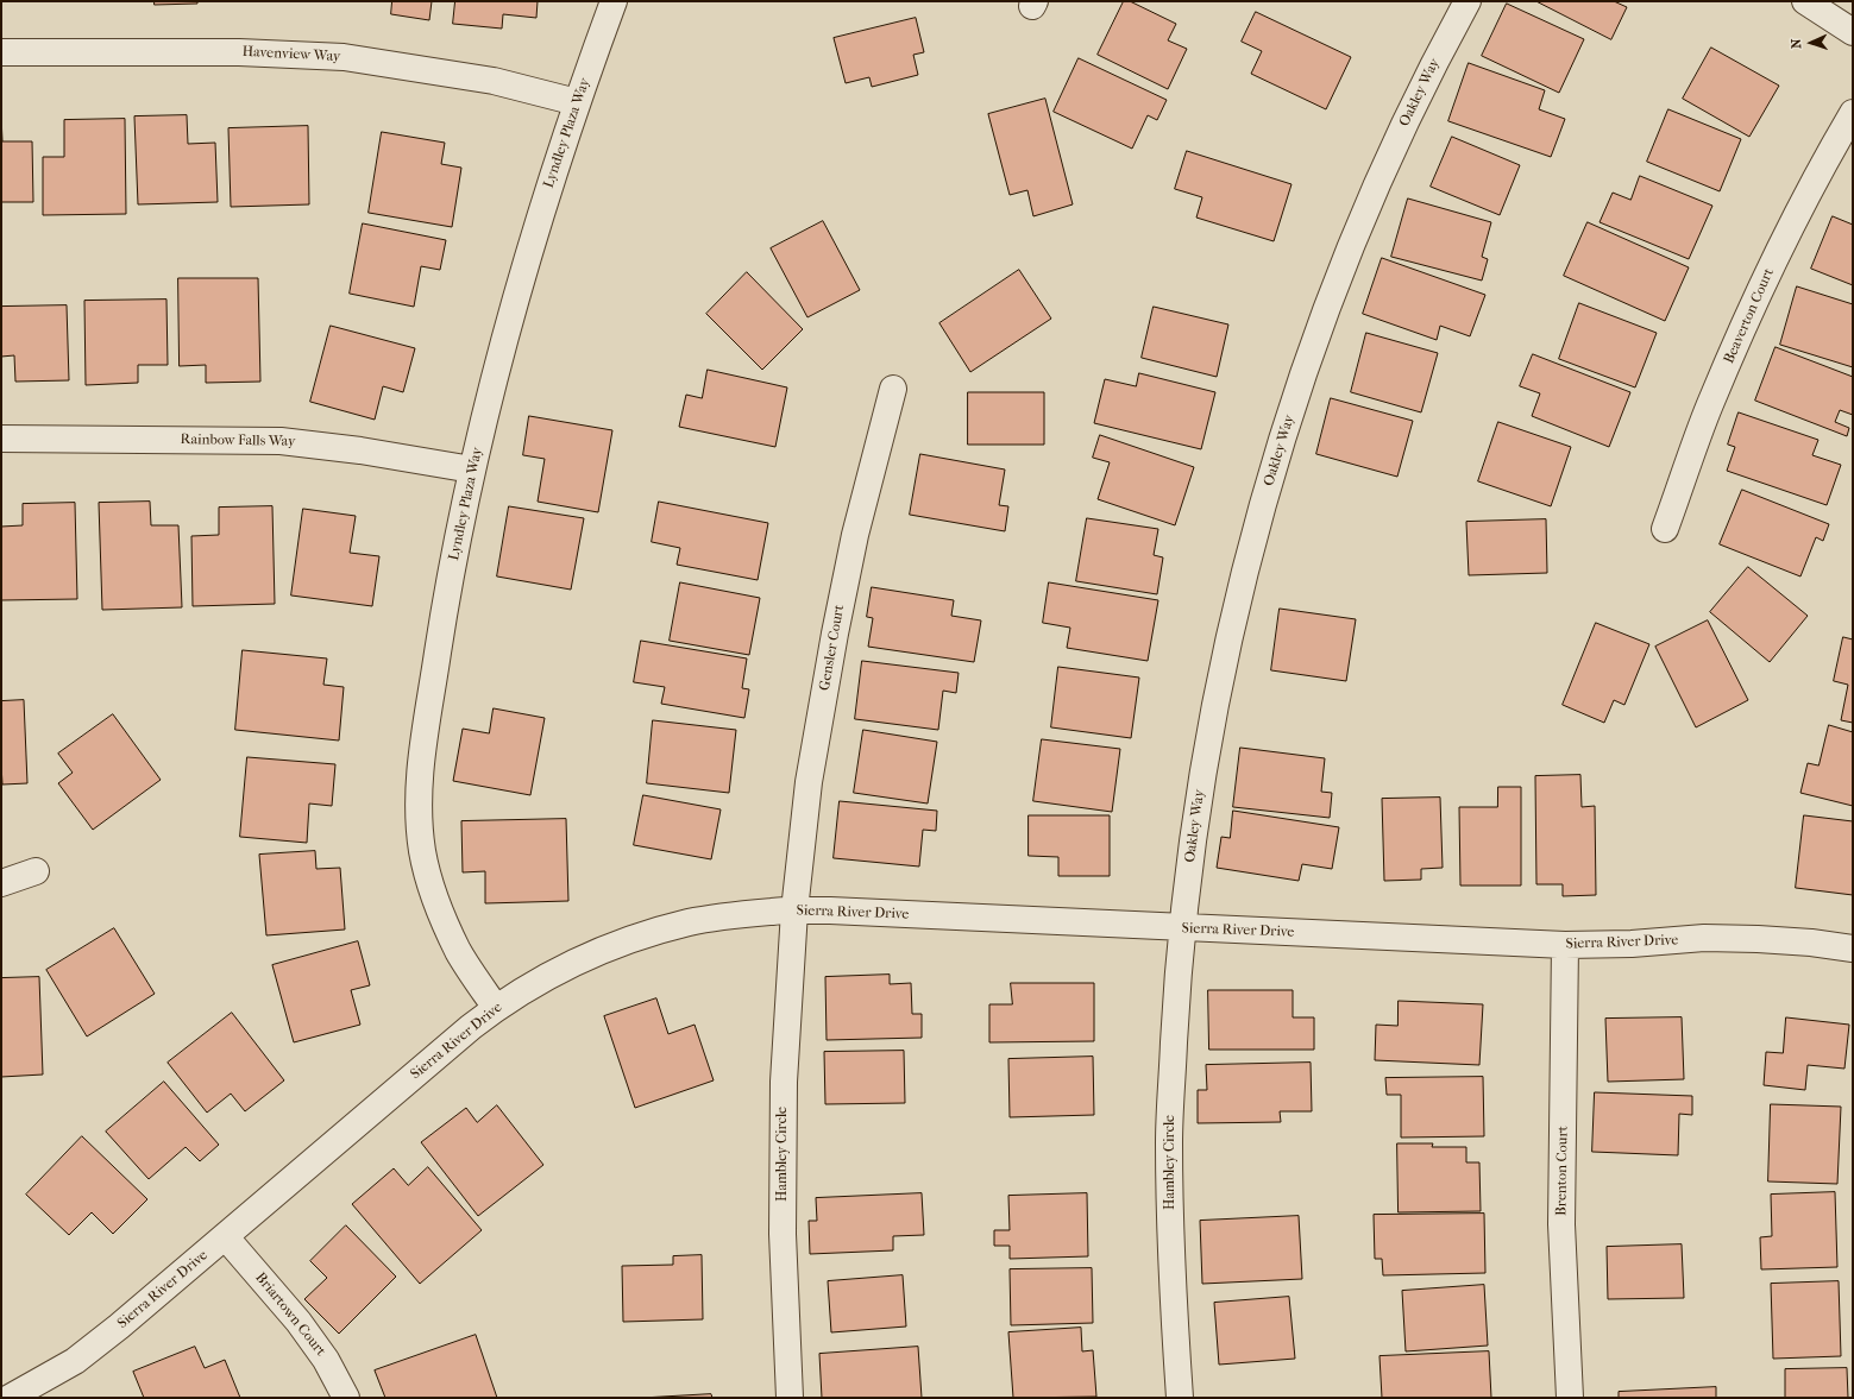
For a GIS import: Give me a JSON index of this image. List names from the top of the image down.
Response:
{
  "streets": {
    "street": [
      "Havenview Way",
      "Oakley Way",
      "Lyndley Plaza Way",
      "Beaverton Court",
      "Rainbow Falls Way",
      "Gensler Court",
      "Sierra River Drive",
      "Hambley Circle",
      "Brenton Court",
      "Briartown Court"
    ]
  },
  "crossings": [
    ["Havenview Way", "Lyndley Plaza Way"],
    ["Oakley Way", "Sierra River Drive"],
    ["Oakley Way", "Hambley Circle"],
    ["Lyndley Plaza Way", "Rainbow Falls Way"],
    ["Lyndley Plaza Way", "Sierra River Drive"],
    ["Gensler Court", "Sierra River Drive"],
    ["Gensler Court", "Hambley Circle"],
    ["Sierra River Drive", "Hambley Circle"],
    ["Sierra River Drive", "Brenton Court"],
    ["Sierra River Drive", "Briartown Court"]
  ],
  "north": "left"
}
